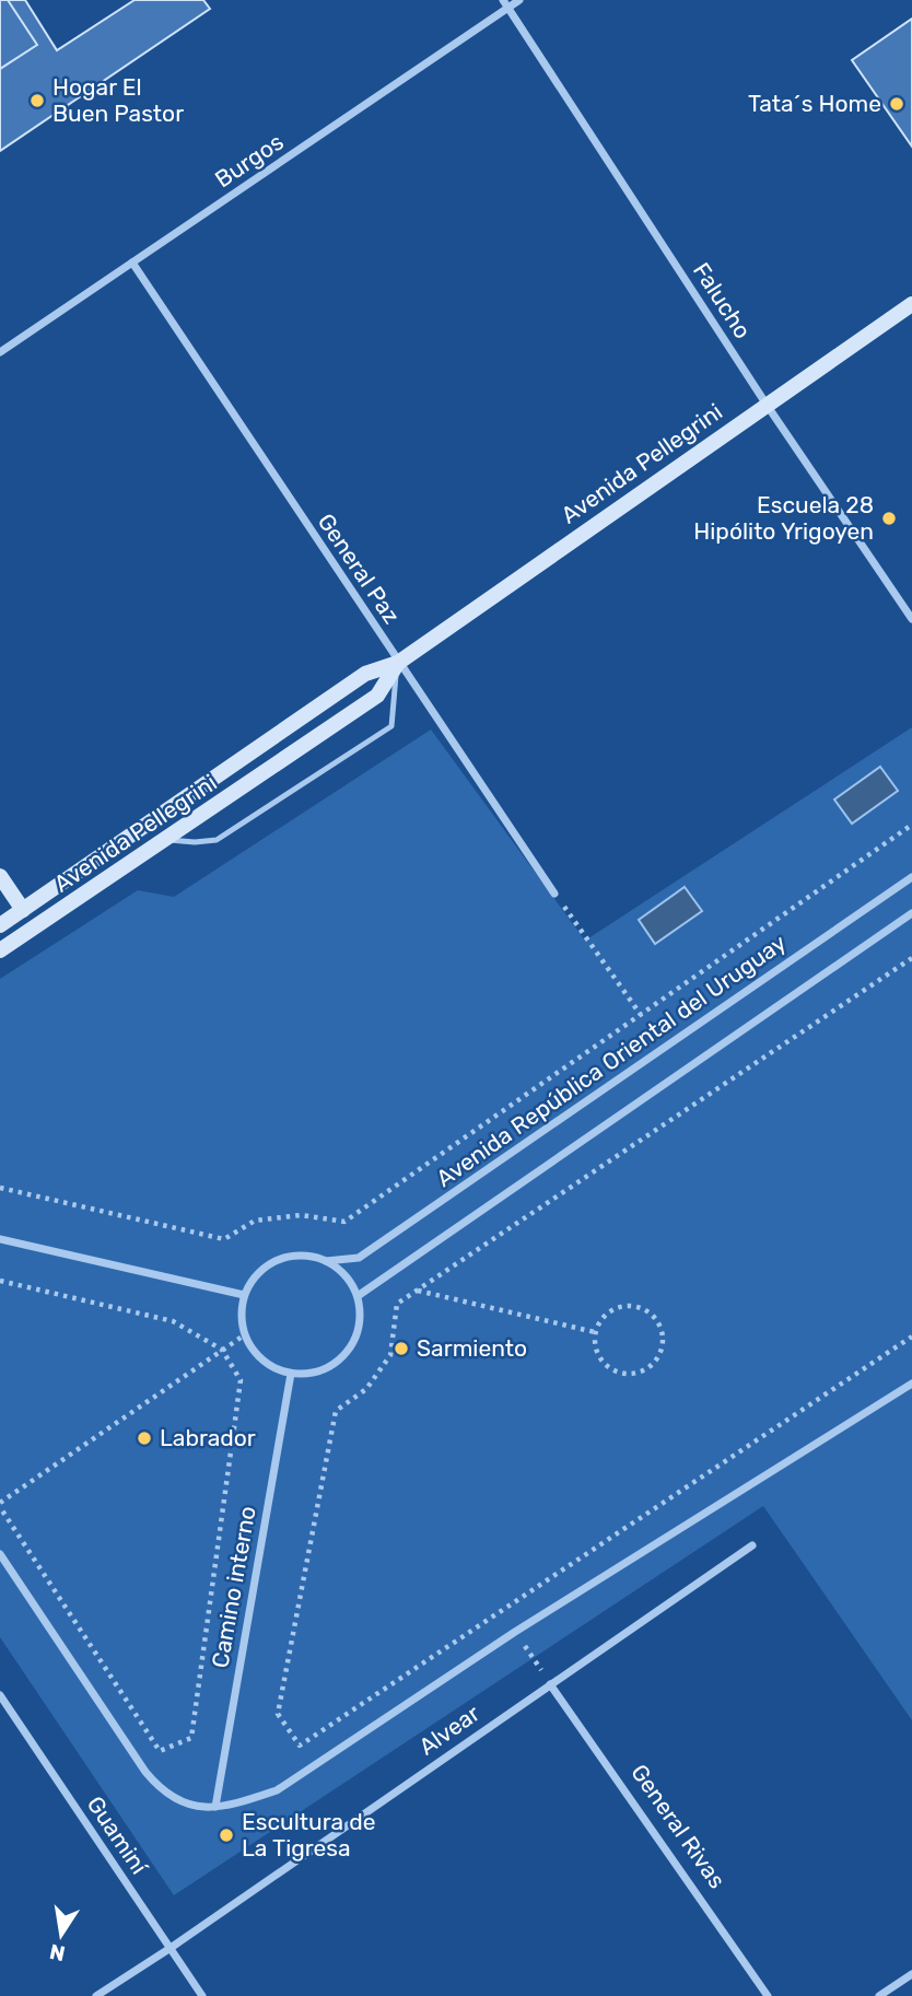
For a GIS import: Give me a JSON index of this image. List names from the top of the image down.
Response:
{
  "streets": {
    "main road": ["Avenida Pellegrini"],
    "street": [
      "Burgos",
      "Falucho",
      "General Paz",
      "Avenida República Oriental del Uruguay",
      "Camino interno",
      "Alvear",
      "General Rivas",
      "Guaminí"
    ]
  },
  "crossings": [
    ["Burgos", "Falucho"],
    ["Burgos", "General Paz"],
    ["Falucho", "Avenida Pellegrini"],
    ["Avenida Pellegrini", "General Paz"],
    ["Avenida República Oriental del Uruguay", "Camino interno"],
    ["Alvear", "General Rivas"],
    ["Alvear", "Guaminí"]
  ],
  "places": [
    "Hogar El Buen Pastor",
    "Tata´s Home",
    "Escuela 28 Hipólito Yrigoyen",
    "Sarmiento",
    "Labrador",
    "Escultura de La Tigresa"
  ],
  "north": "bottom"
}
